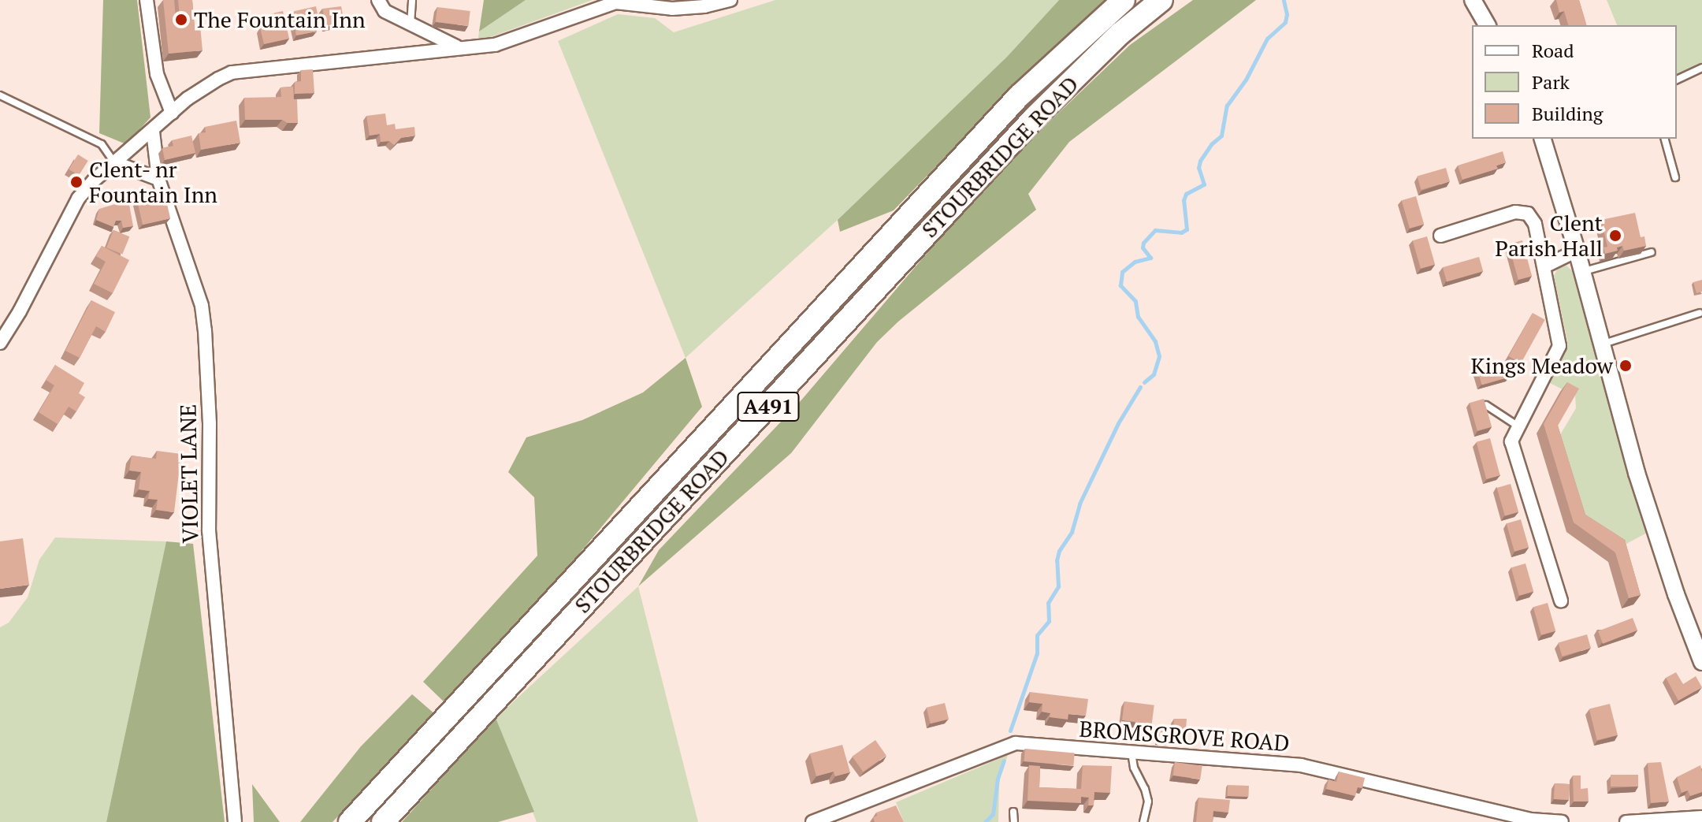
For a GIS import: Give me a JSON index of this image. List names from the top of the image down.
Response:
{
  "streets": {
    "highway": ["STOURBRIDGE ROAD", "A491"],
    "street": ["VIOLET LANE", "BROMSGROVE ROAD"]
  },
  "places": [
    "The Fountain Inn",
    "Clent- nr Fountain Inn",
    "Clent Parish Hall",
    "Kings Meadow"
  ],
  "legend": ["Road", "Park", "Building"]
}
